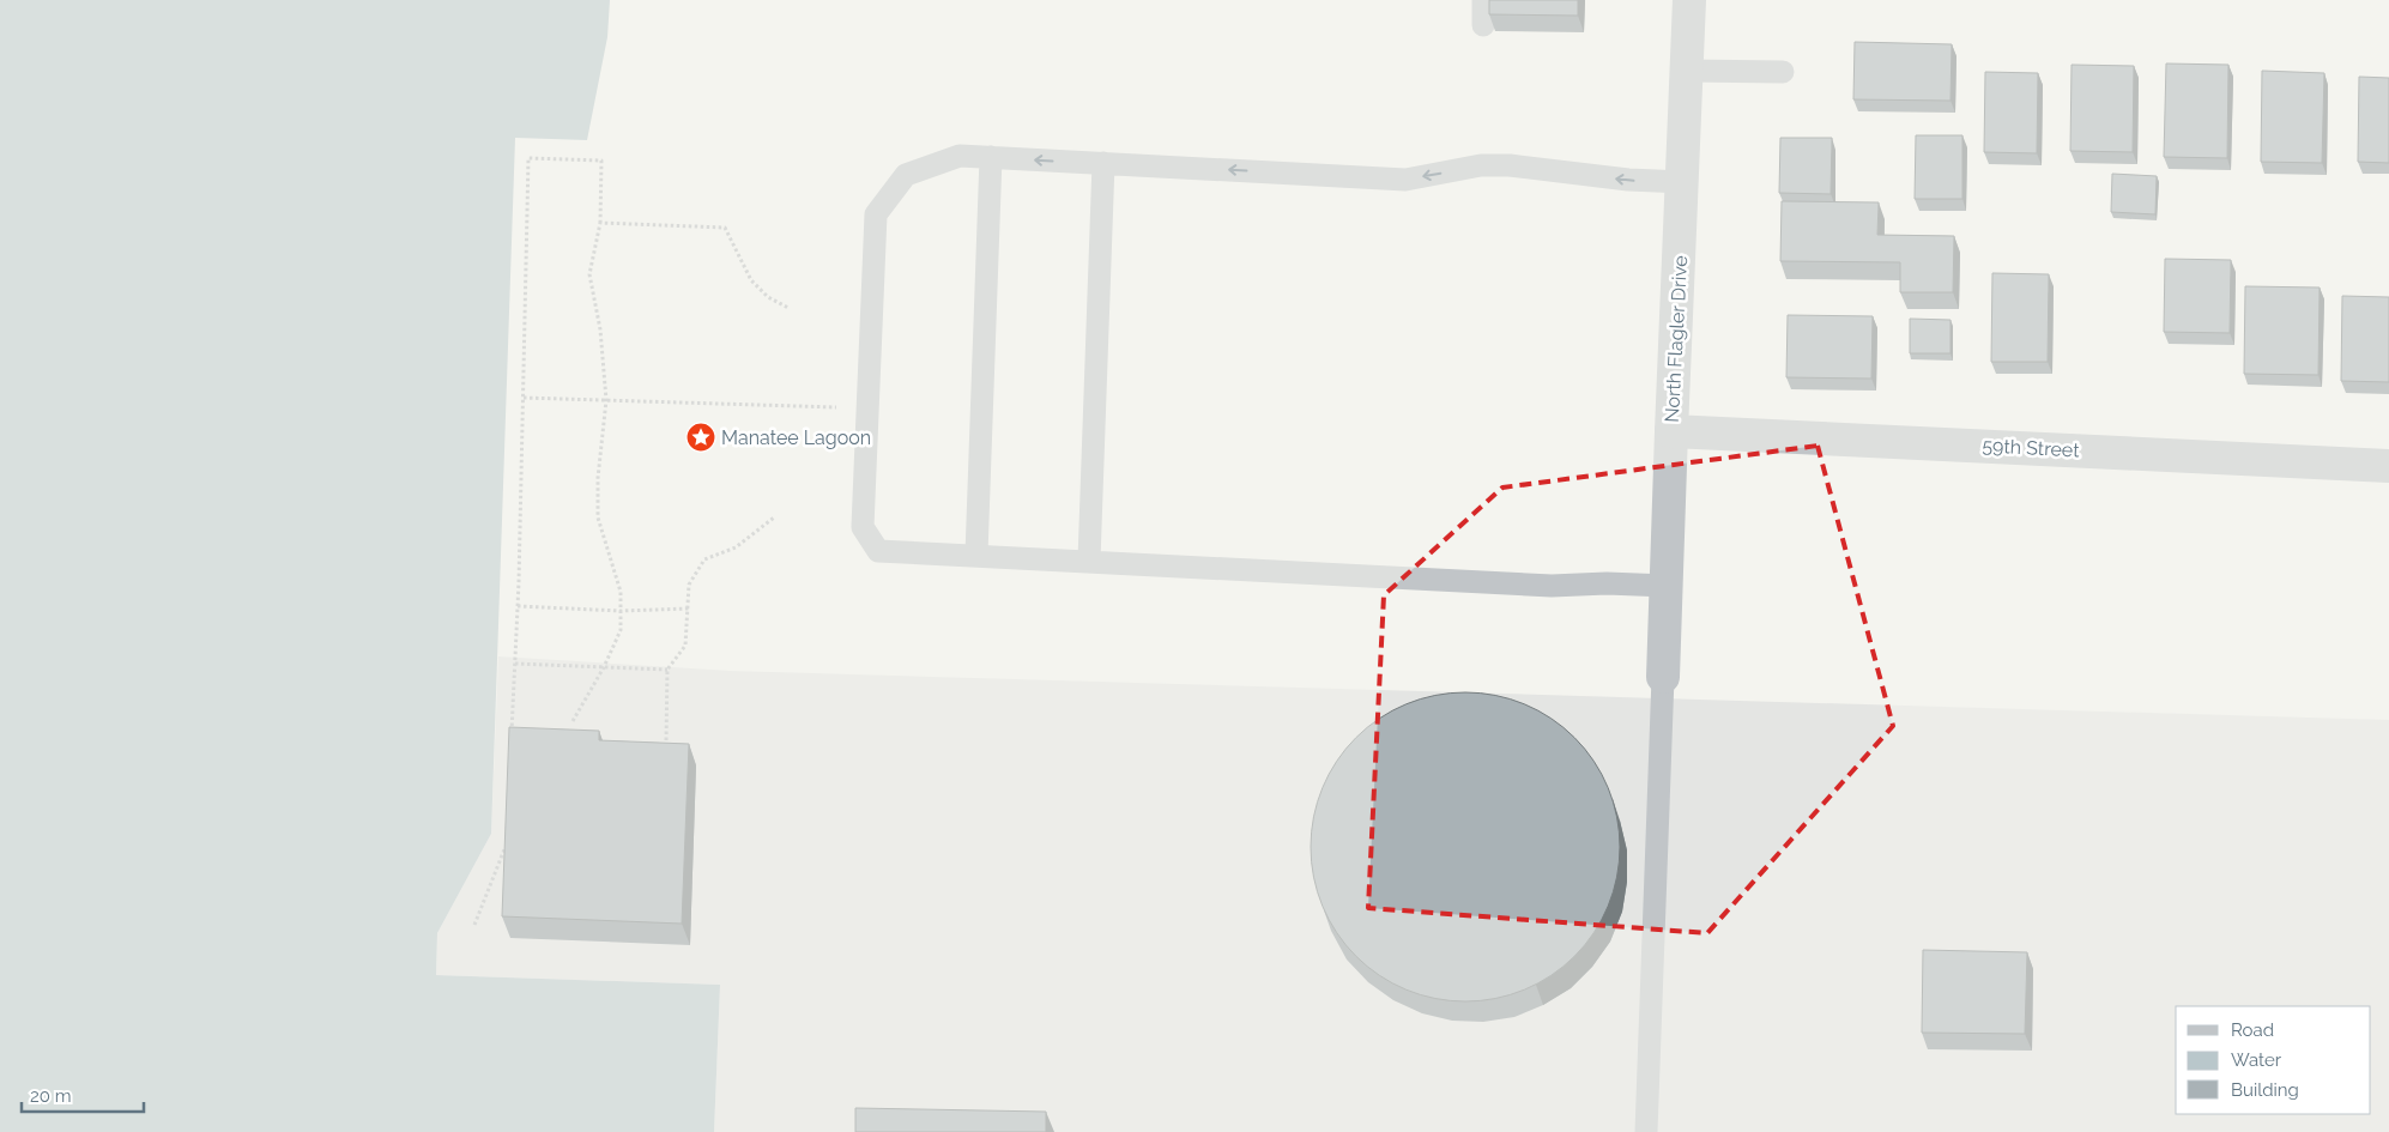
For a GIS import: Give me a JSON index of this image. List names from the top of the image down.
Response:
{
  "streets": {
    "street": ["North Flagler Drive", "59th Street"]
  },
  "crossings": [
    ["North Flagler Drive", "59th Street"]
  ],
  "places": {
    "place": ["Manatee Lagoon"]
  },
  "legend": ["Road", "Water", "Building"],
  "scale_bar": "20 m"
}
